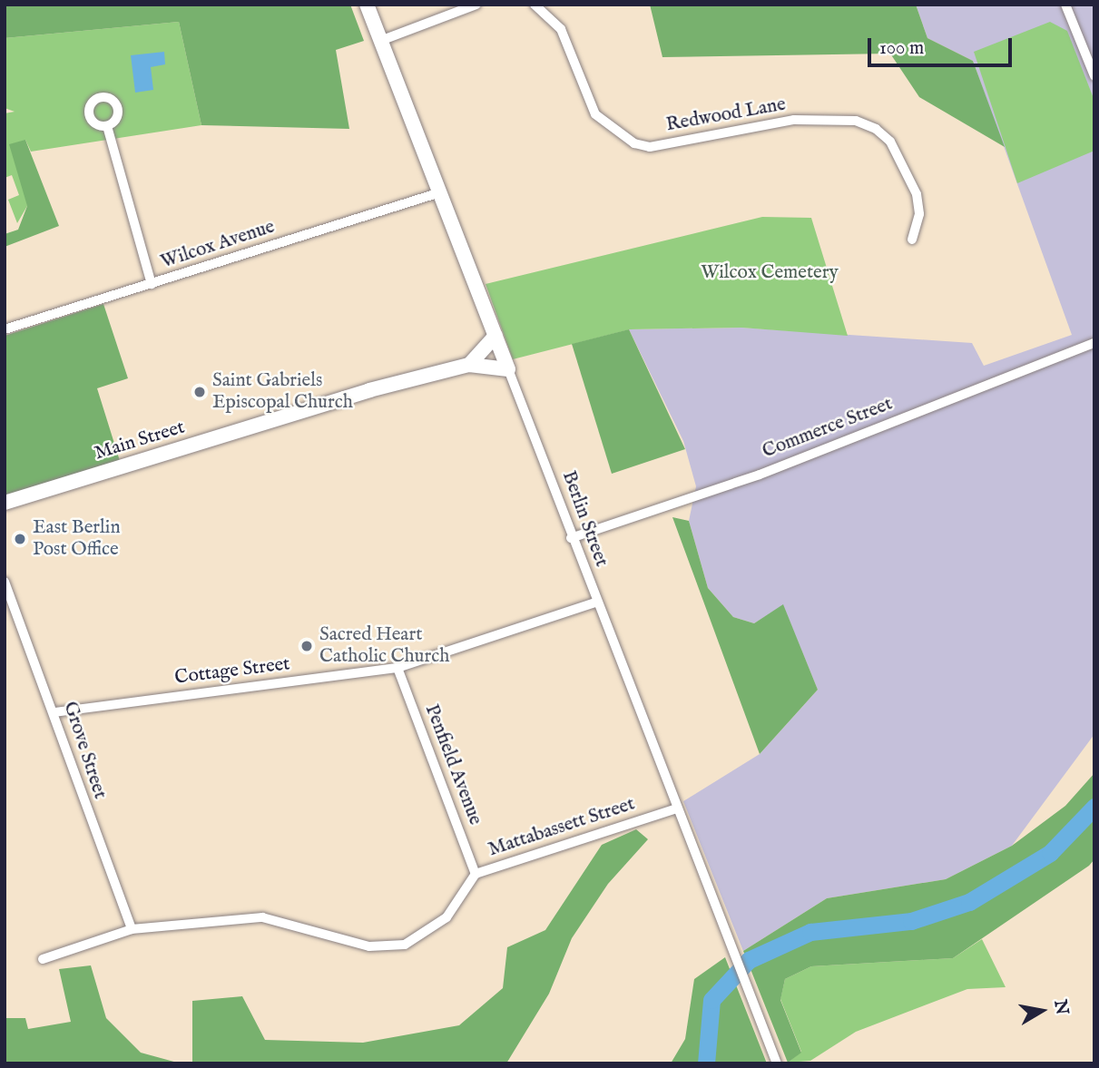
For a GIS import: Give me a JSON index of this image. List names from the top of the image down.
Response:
{
  "streets": {
    "street": [
      "Redwood Lane",
      "Wilcox Avenue",
      "Commerce Street",
      "Main Street",
      "Berlin Street",
      "Cottage Street",
      "Grove Street",
      "Penfield Avenue",
      "Mattabassett Street"
    ]
  },
  "crossings": [
    ["Wilcox Avenue", "Berlin Street"],
    ["Commerce Street", "Berlin Street"],
    ["Main Street", "Berlin Street"],
    ["Berlin Street", "Cottage Street"],
    ["Berlin Street", "Mattabassett Street"],
    ["Cottage Street", "Grove Street"],
    ["Cottage Street", "Penfield Avenue"],
    ["Grove Street", "Mattabassett Street"],
    ["Penfield Avenue", "Mattabassett Street"]
  ],
  "parks": ["Wilcox Cemetery"],
  "places": ["Saint Gabriels Episcopal Church", "East Berlin Post Office", "Sacred Heart Catholic Church"],
  "scale_bar": "100 m",
  "north": "right"
}
